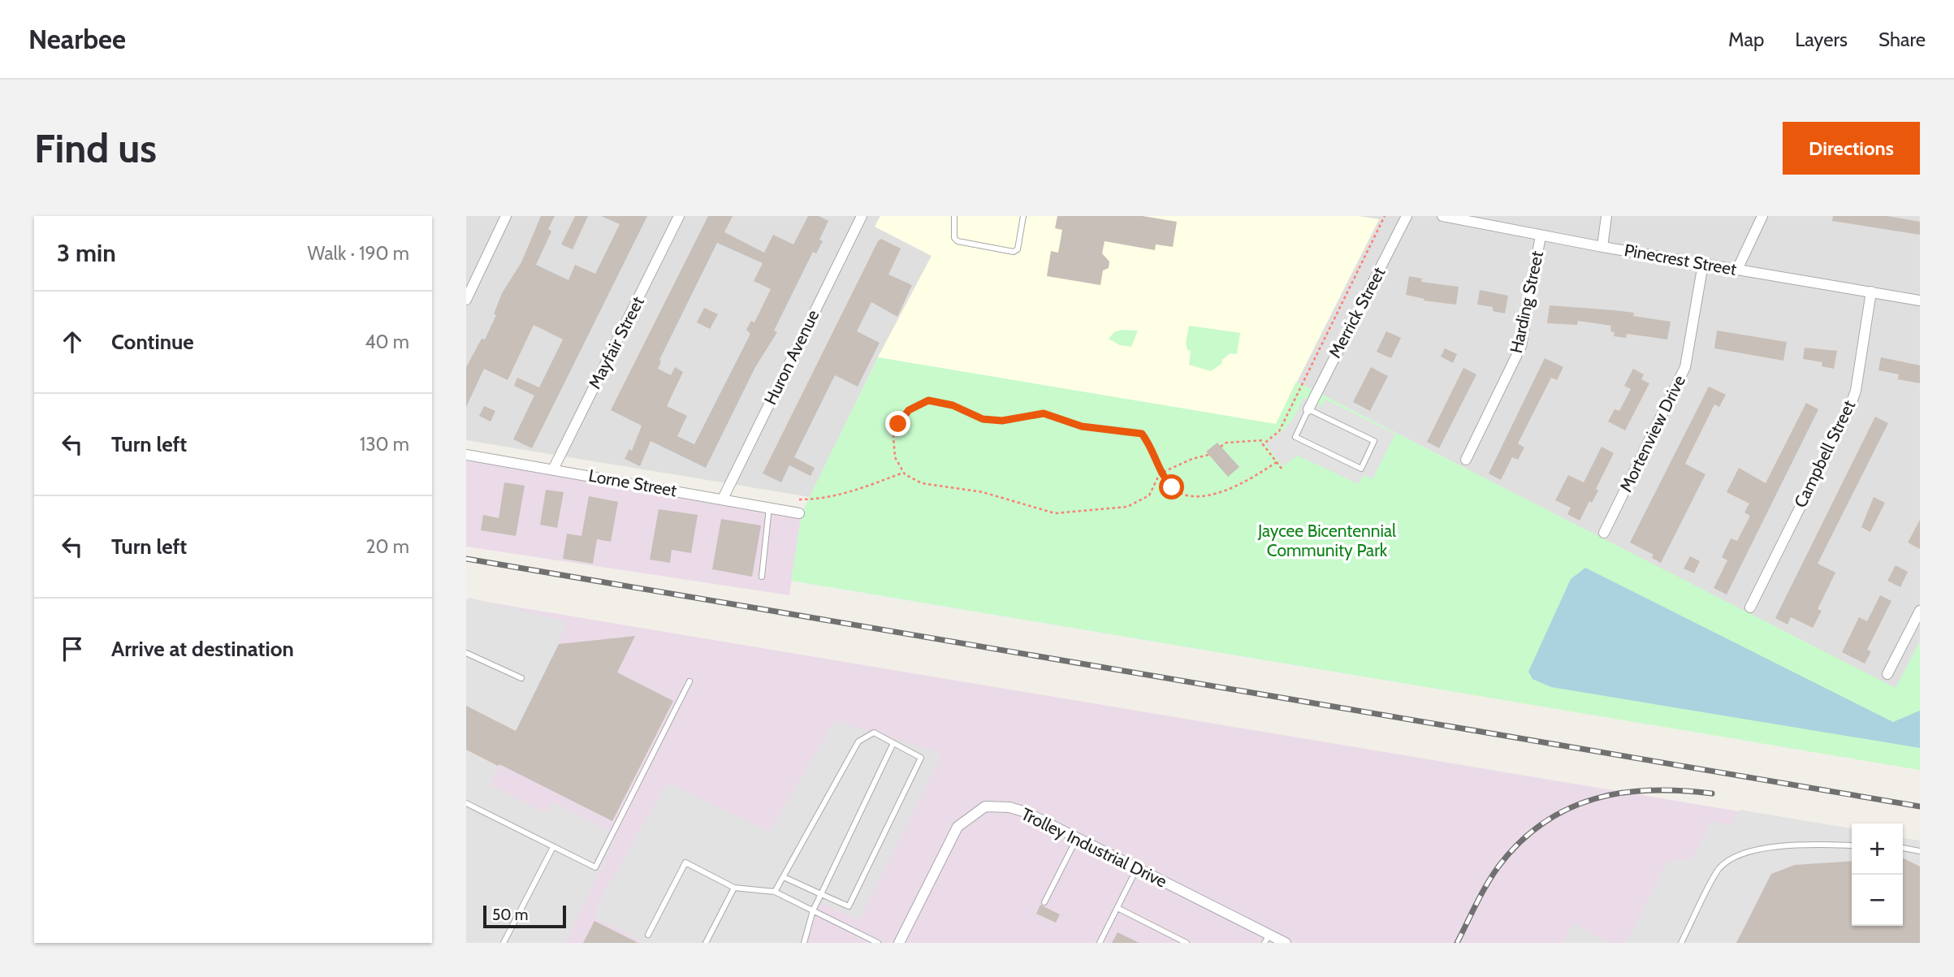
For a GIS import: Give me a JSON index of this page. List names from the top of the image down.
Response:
{
  "streets": {
    "street": [
      "Pinecrest Street",
      "Harding Street",
      "Merrick Street",
      "Mayfair Street",
      "Huron Avenue",
      "Mortenview Drive",
      "Campbell Street",
      "Lorne Street",
      "Trolley Industrial Drive"
    ]
  },
  "crossings": [
    ["Pinecrest Street", "Harding Street"],
    ["Pinecrest Street", "Mortenview Drive"],
    ["Pinecrest Street", "Campbell Street"],
    ["Mayfair Street", "Lorne Street"],
    ["Huron Avenue", "Lorne Street"]
  ],
  "parks": ["Jaycee Bicentennial Community Park"],
  "scale_bar": "50 m",
  "page": {
    "header": "Nearbee",
    "nav": ["Map", "Layers", "Share"],
    "buttons": "Directions",
    "title": "Find us",
    "heading": ["3 min", "Walk · 190 m"],
    "list": [
      ["Continue", "40 m"],
      ["Turn left", "130 m"],
      ["Turn left", "20 m"],
      "Arrive at destination"
    ],
    "map_buttons": ["+", "−"],
    "scale": "50 m"
  }
}
